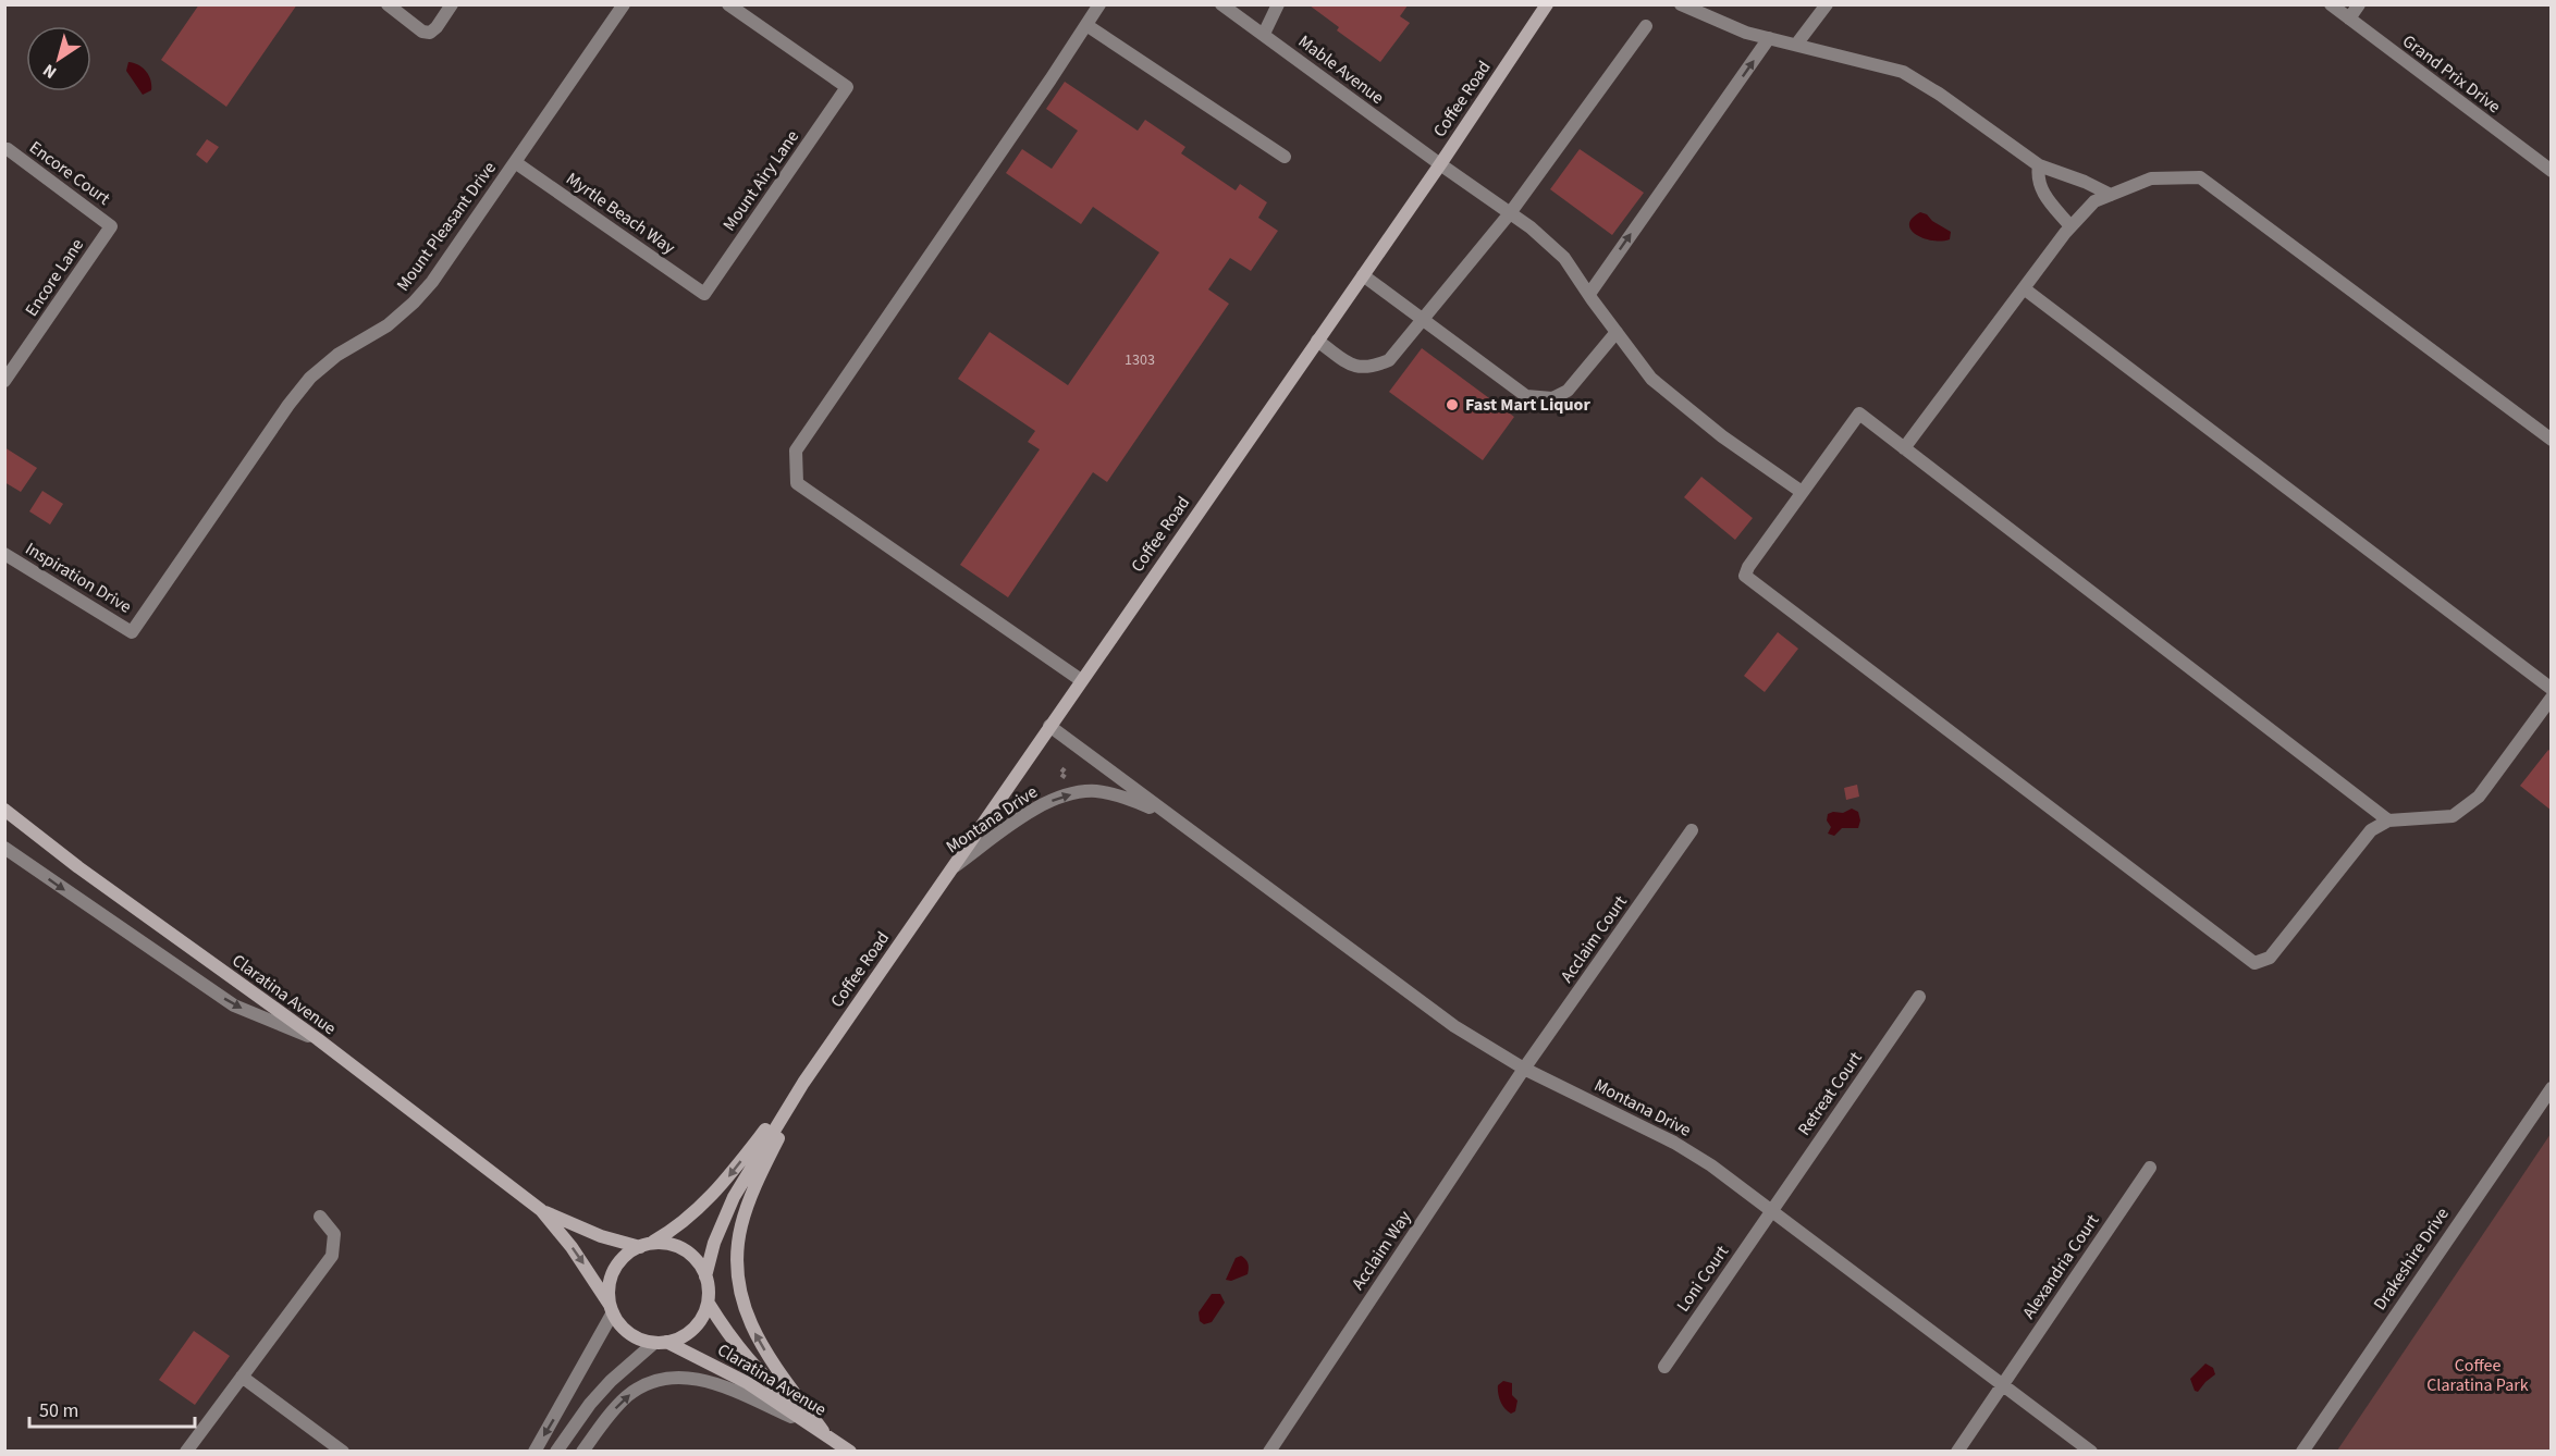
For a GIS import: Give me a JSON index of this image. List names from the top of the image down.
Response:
{
  "streets": {
    "main road": ["Coffee Road", "Claratina Avenue"],
    "street": [
      "Mable Avenue",
      "Grand Prix Drive",
      "Encore Court",
      "Mount Airy Lane",
      "Myrtle Beach Way",
      "Mount Pleasant Drive",
      "Encore Lane",
      "Inspiration Drive",
      "Montana Drive",
      "Acclaim Court",
      "Retreat Court",
      "Acclaim Way",
      "Drakeshire Drive",
      "Alexandria Court",
      "Loni Court"
    ]
  },
  "crossings": [
    ["Mable Avenue", "Coffee Road"],
    ["Coffee Road", "Montana Drive"],
    ["Coffee Road", "Claratina Avenue"],
    ["Encore Court", "Encore Lane"],
    ["Mount Airy Lane", "Myrtle Beach Way"],
    ["Myrtle Beach Way", "Mount Pleasant Drive"],
    ["Mount Pleasant Drive", "Inspiration Drive"],
    ["Montana Drive", "Acclaim Court"],
    ["Montana Drive", "Retreat Court"],
    ["Montana Drive", "Acclaim Way"],
    ["Montana Drive", "Alexandria Court"],
    ["Montana Drive", "Loni Court"],
    ["Acclaim Court", "Acclaim Way"],
    ["Retreat Court", "Loni Court"]
  ],
  "parks": ["Coffee Claratina Park"],
  "places": ["Fast Mart Liquor"],
  "house_numbers": ["1303"],
  "scale_bar": "50 m",
  "north": "bottom left"
}
